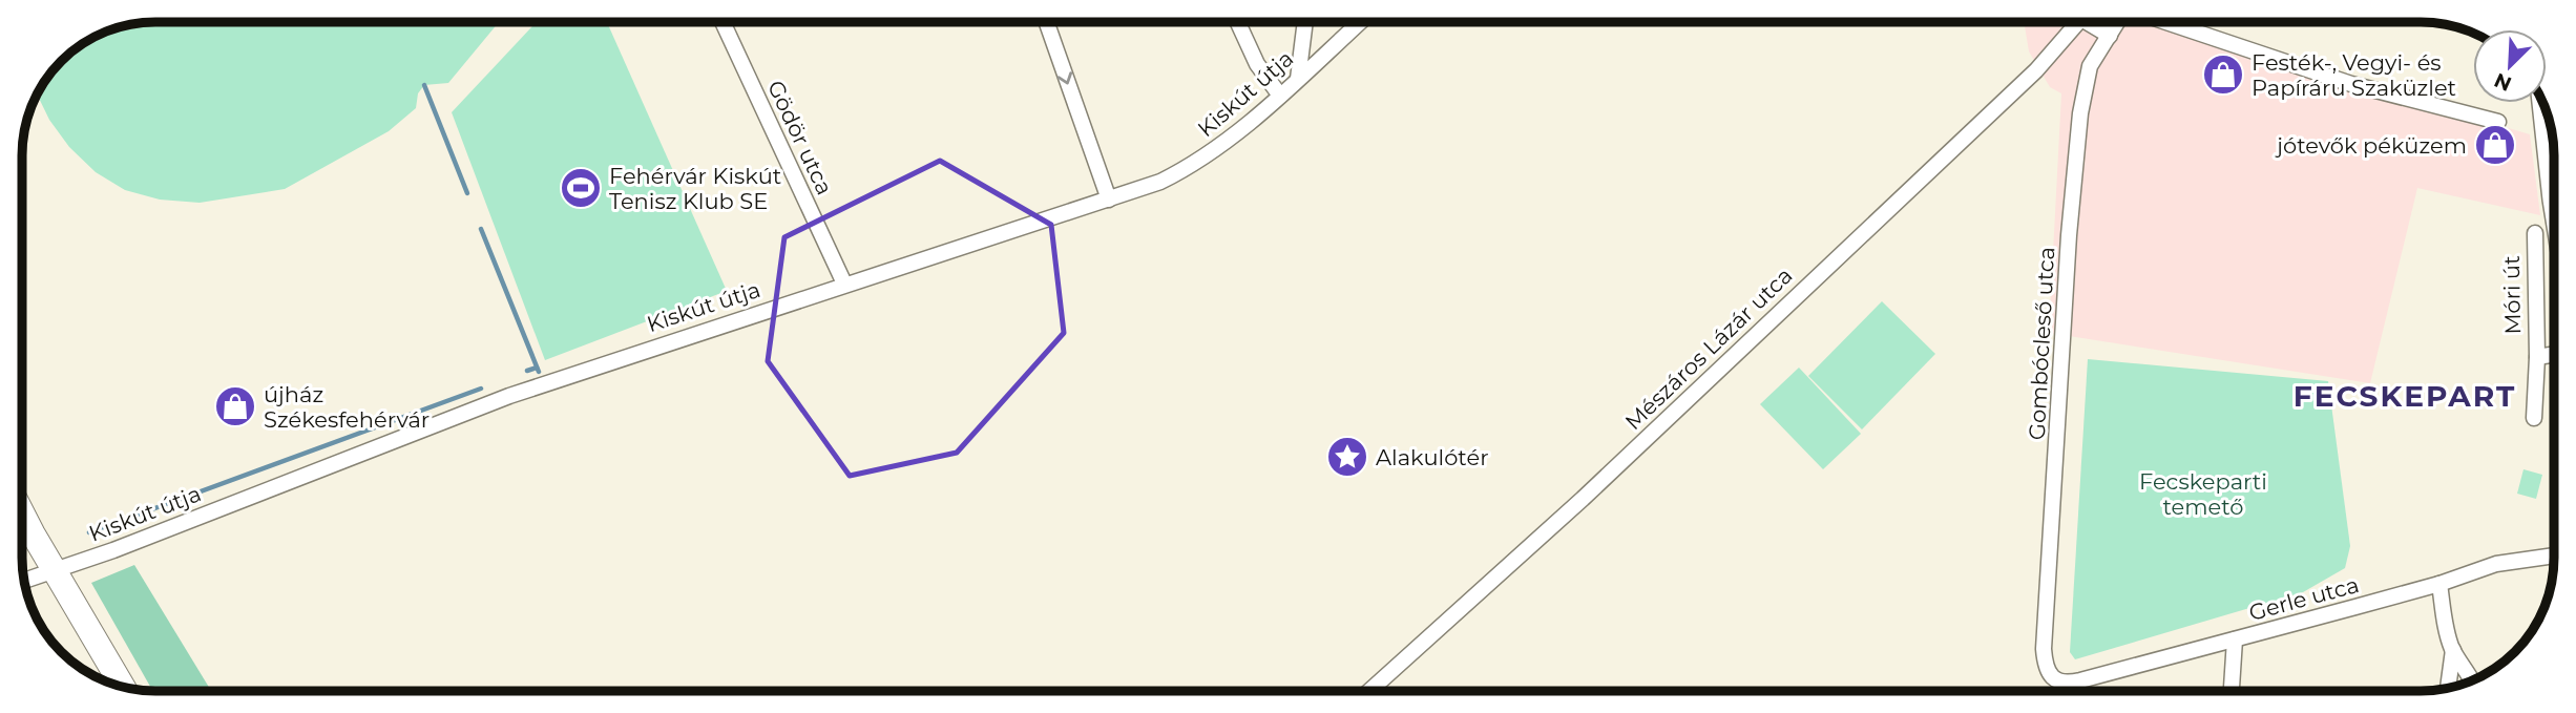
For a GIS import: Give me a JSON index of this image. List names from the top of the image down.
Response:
{
  "streets": {
    "street": [
      "Kiskút útja",
      "Gödör utca",
      "Móri út",
      "Gombócleső utca",
      "Mészáros Lázár utca",
      "Gerle utca"
    ]
  },
  "crossings": [
    ["Kiskút útja", "Gödör utca"],
    ["Gombócleső utca", "Gerle utca"]
  ],
  "districts": ["FECSKEPART"],
  "parks": ["Fecskeparti temető"],
  "places": {
    "shop": ["Festék-, Vegyi- és Papíráru Szaküzlet", "jótevők péküzem", "újház Székesfehérvár"],
    "sports": ["Fehérvár Kiskút Tenisz Klub SE"],
    "place": ["Alakulótér"]
  },
  "north": "bottom left"
}
